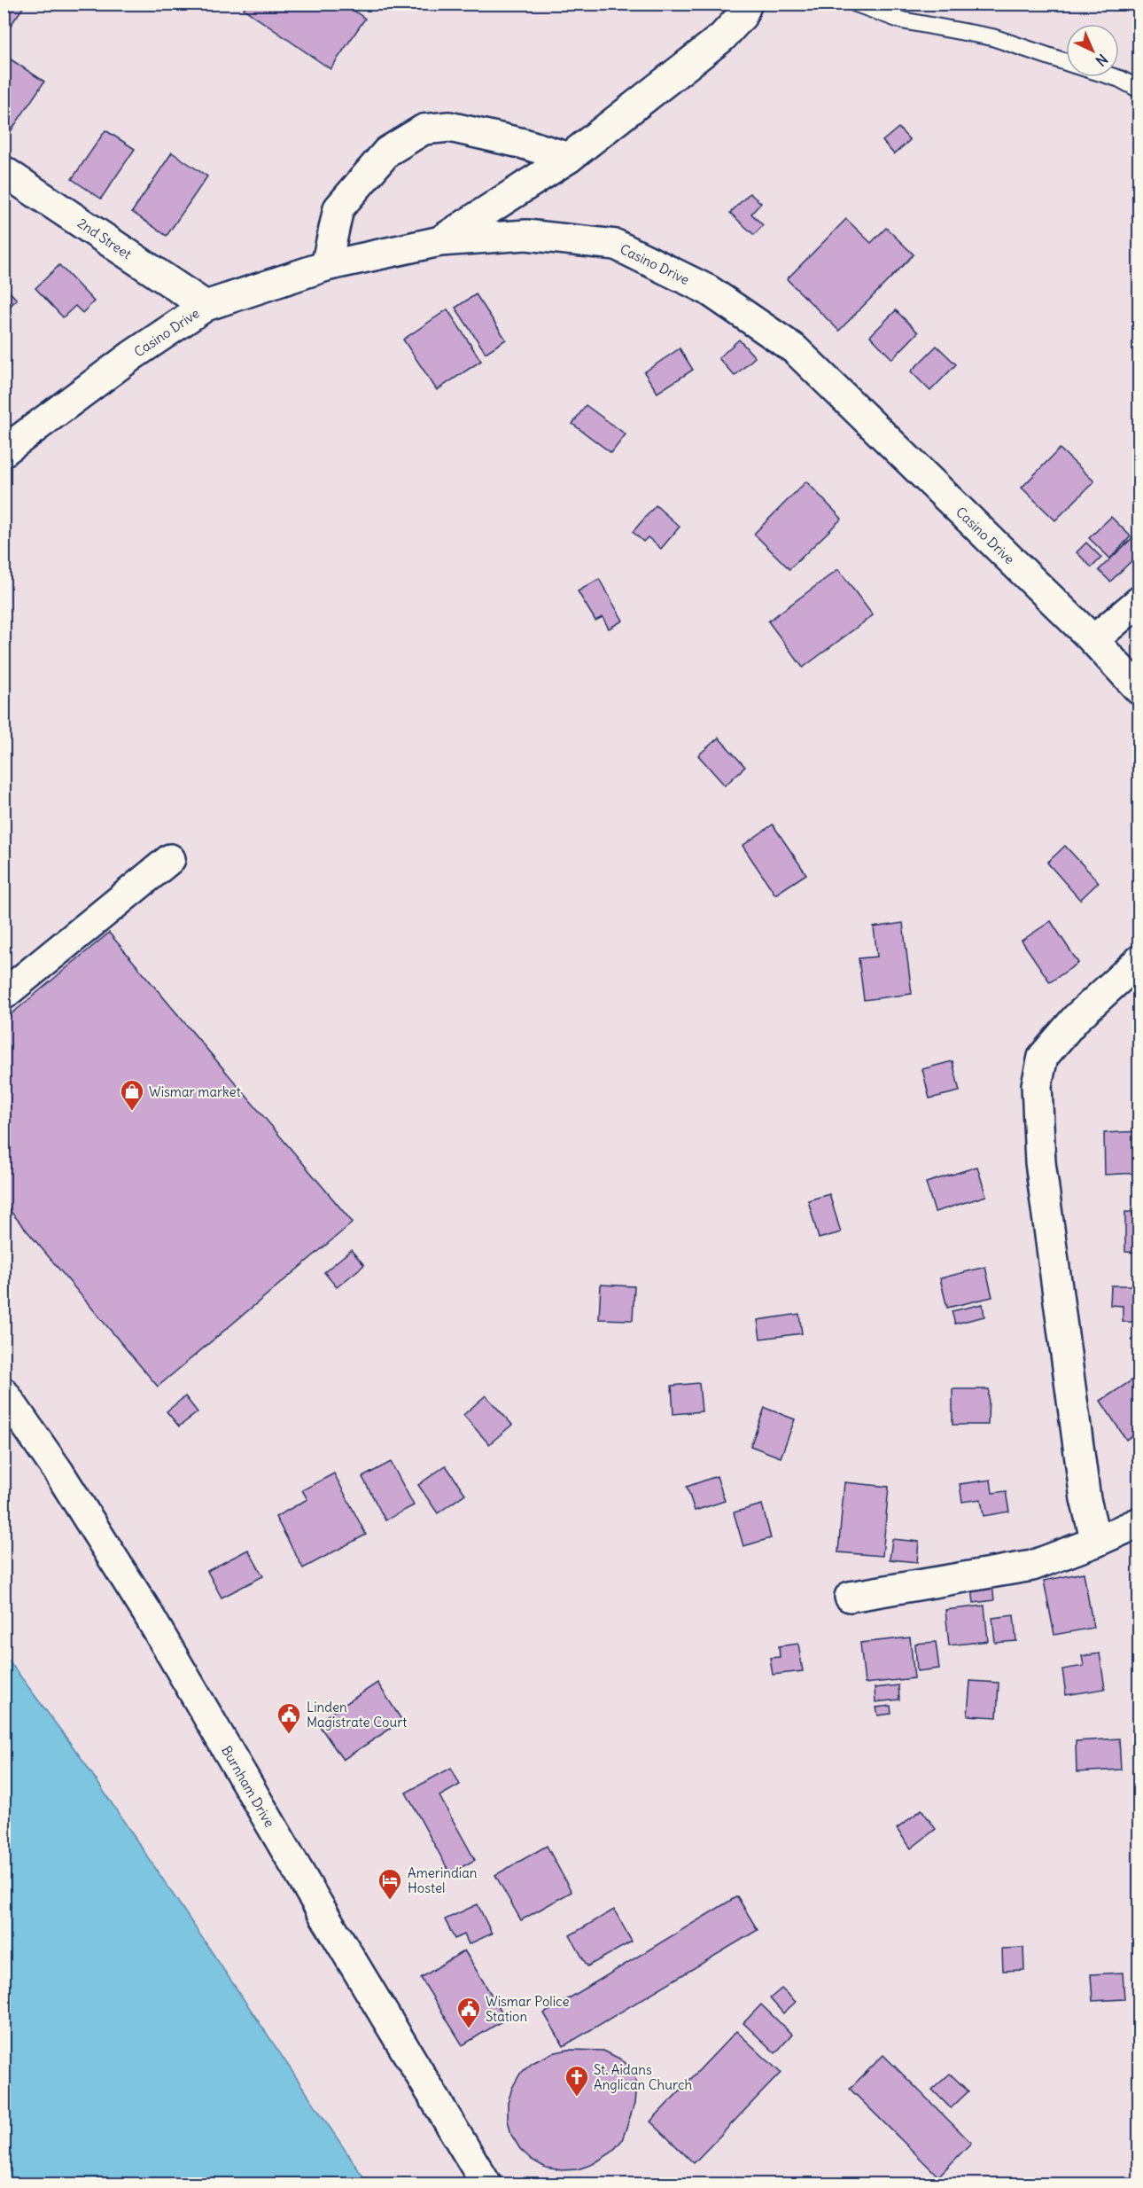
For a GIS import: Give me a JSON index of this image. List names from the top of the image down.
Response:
{
  "streets": {
    "street": ["2nd Street", "Casino Drive", "Burnham Drive"]
  },
  "crossings": [
    ["2nd Street", "Casino Drive"]
  ],
  "places": {
    "shop": ["Wismar market"],
    "public building": ["Linden Magistrate Court", "Wismar Police Station"],
    "hotel": ["Amerindian Hostel"],
    "church": ["St. Aidans Anglican Church"]
  },
  "north": "bottom right"
}
